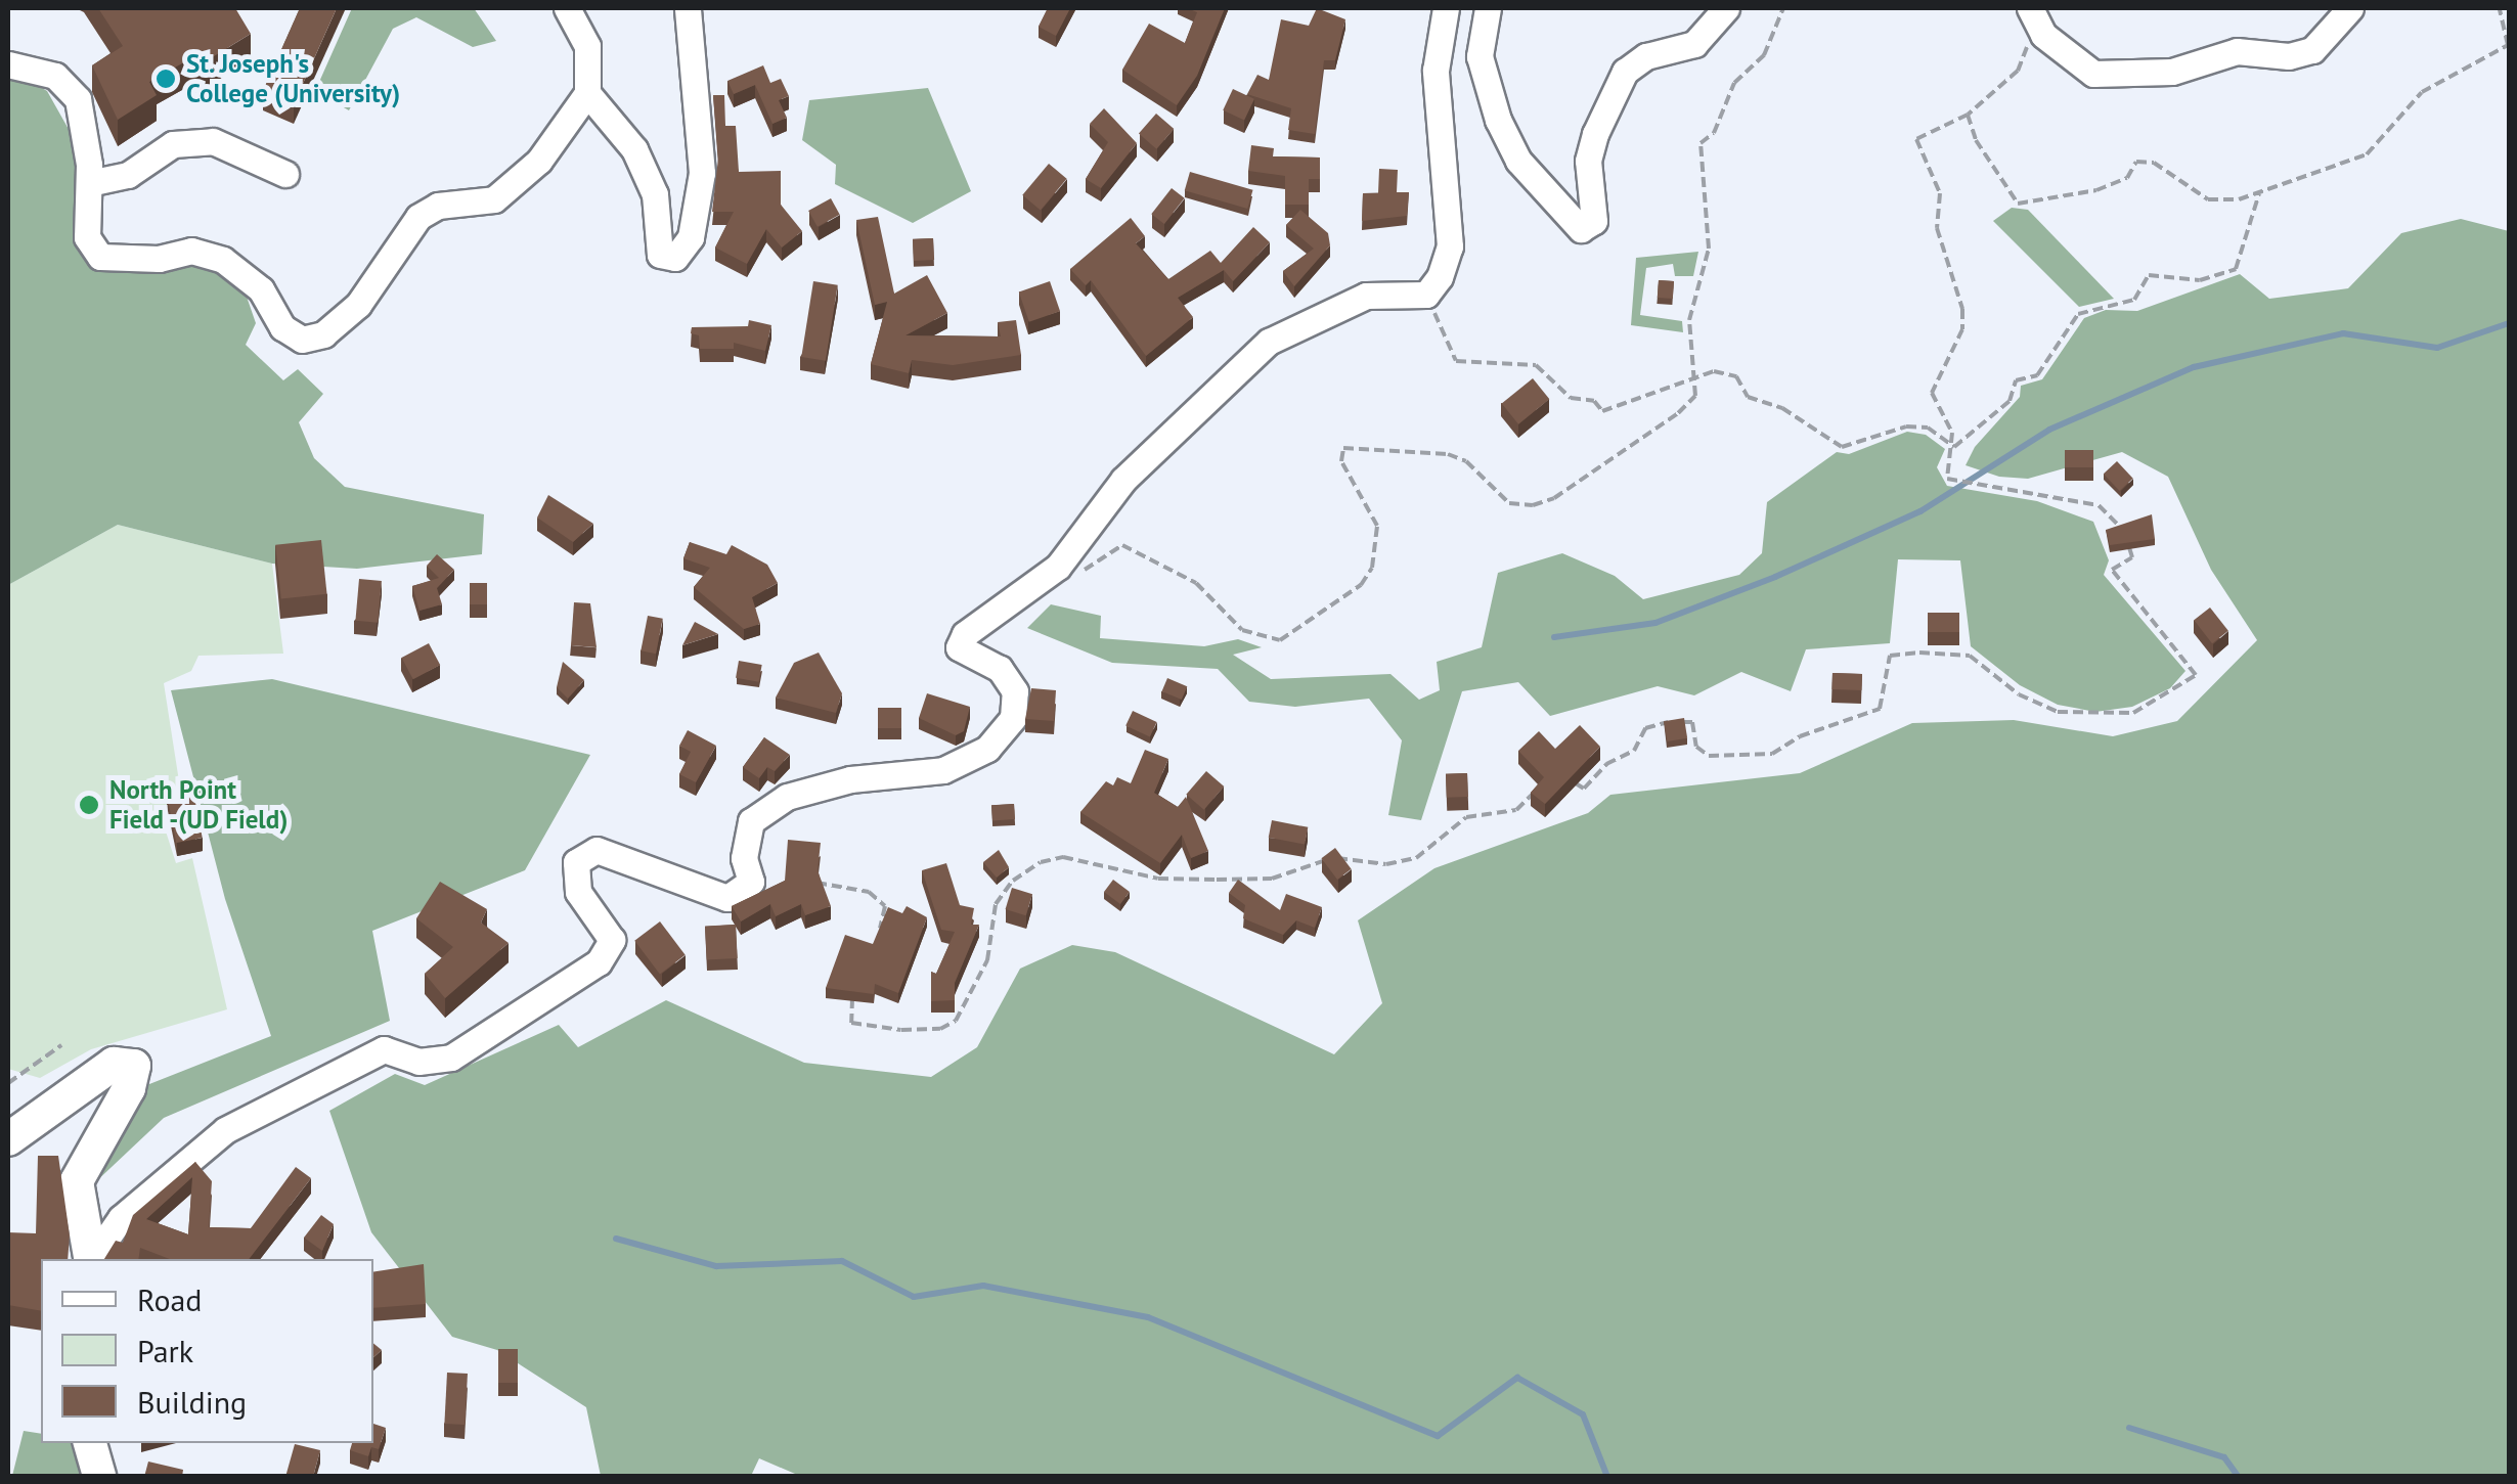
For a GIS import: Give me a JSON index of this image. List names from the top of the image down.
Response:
{
  "places": ["St. Joseph's College (University)", "North Point Field -(UD Field)"],
  "legend": ["Road", "Park", "Building"]
}
